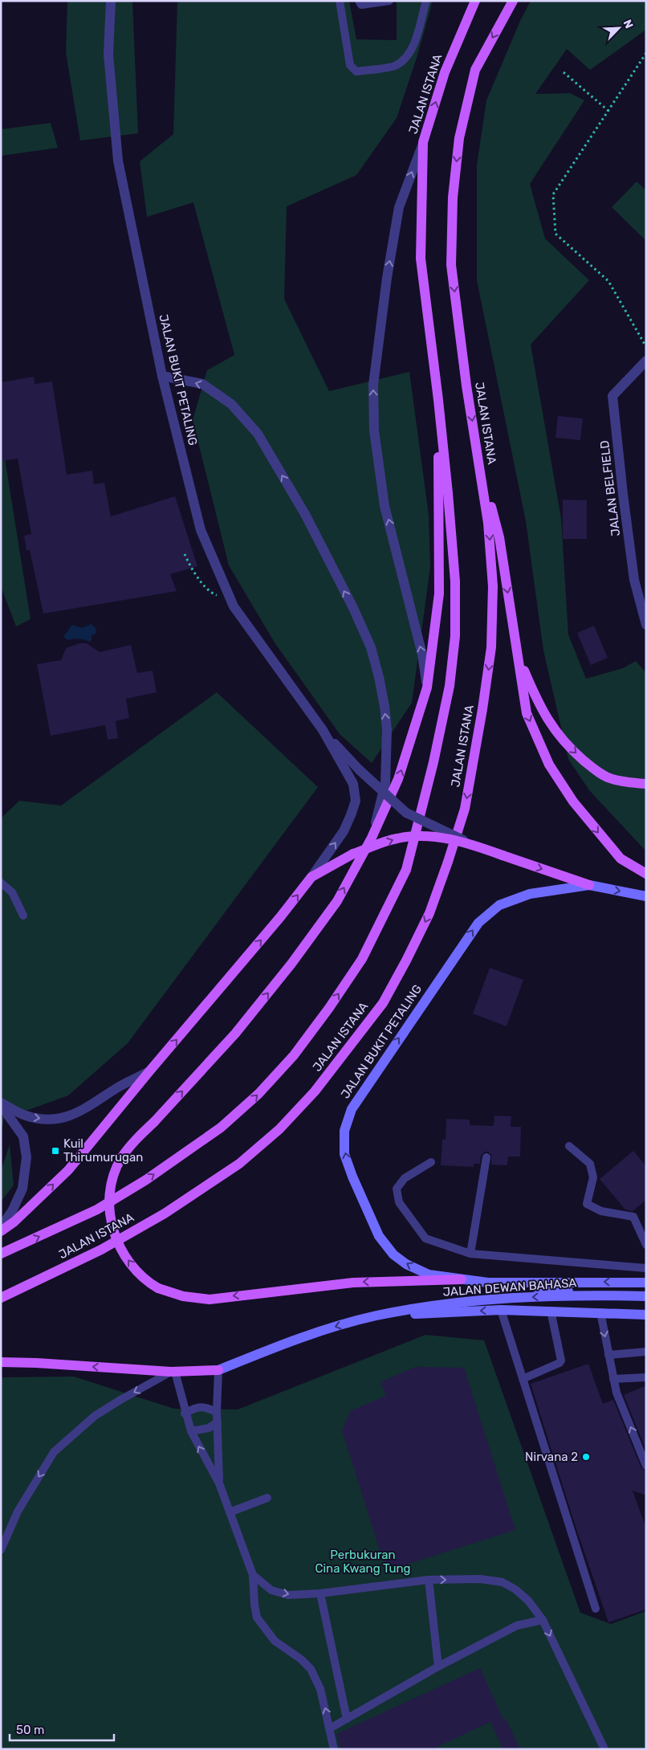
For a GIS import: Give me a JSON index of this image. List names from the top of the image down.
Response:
{
  "streets": {
    "main road": ["JALAN ISTANA", "JALAN BUKIT PETALING", "JALAN DEWAN BAHASA"],
    "street": ["JALAN BELFIELD"]
  },
  "parks": ["Perbukuran Cina Kwang Tung"],
  "places": {
    "transit": ["Kuil Thirumurugan"],
    "other": ["Nirvana 2"]
  },
  "scale_bar": "50 m",
  "north": "top right"
}
